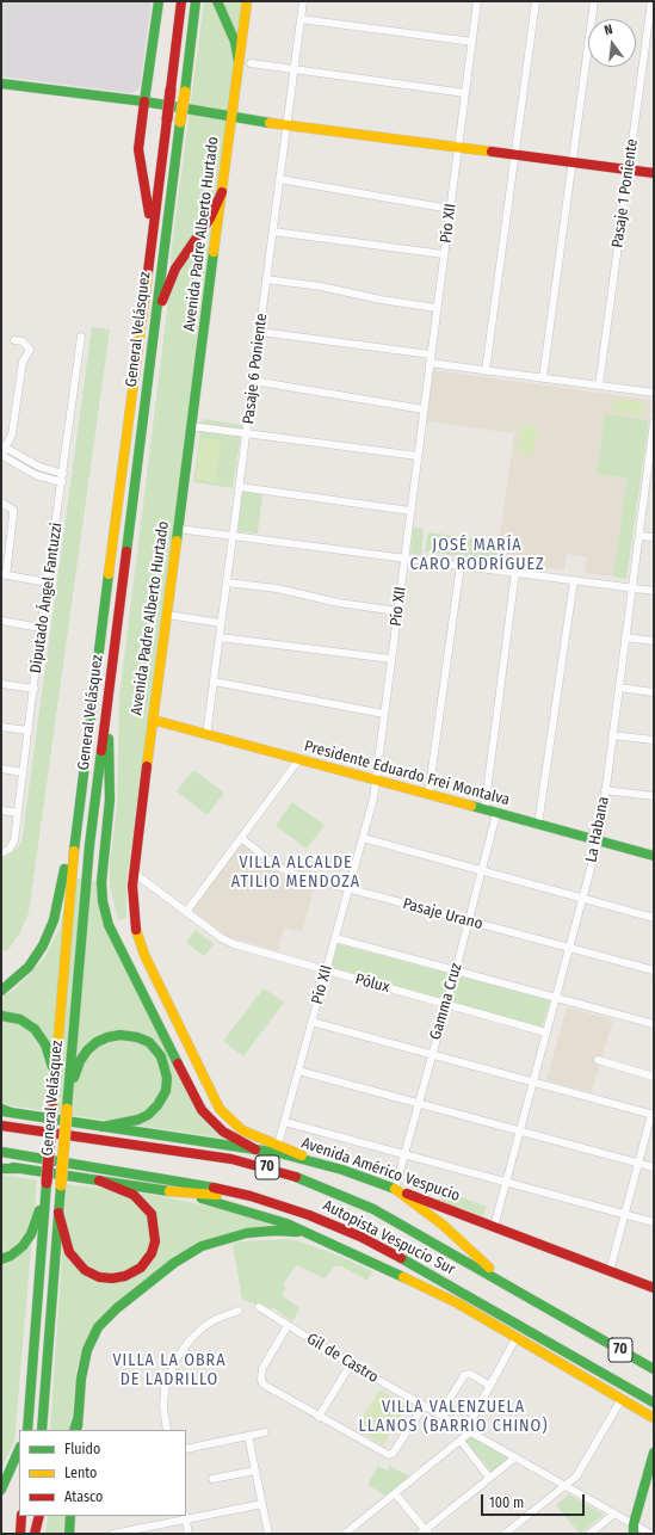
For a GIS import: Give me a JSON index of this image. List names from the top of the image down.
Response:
{
  "streets": {
    "main road": [
      "Avenida Padre Alberto Hurtado",
      "General Velásquez",
      "Presidente Eduardo Frei Montalva",
      "70",
      "Avenida Américo Vespucio",
      "Autopista Vespucio Sur"
    ],
    "street": [
      "Pasaje 1 Poniente",
      "Pío XII",
      "Pasaje 6 Poniente",
      "Diputado Ángel Fantuzzi",
      "La Habana",
      "Pasaje Urano",
      "Pólux",
      "Gamma Cruz",
      "Gil de Castro"
    ]
  },
  "crossings": [
    ["Pío XII", "Avenida Padre Alberto Hurtado"],
    ["Pío XII", "Presidente Eduardo Frei Montalva"],
    ["Pío XII", "Pasaje Urano"],
    ["Pío XII", "Pólux"],
    ["Avenida Padre Alberto Hurtado", "Presidente Eduardo Frei Montalva"],
    ["Avenida Padre Alberto Hurtado", "Pólux"],
    ["Avenida Padre Alberto Hurtado", "Avenida Américo Vespucio"],
    ["Pasaje 6 Poniente", "Presidente Eduardo Frei Montalva"],
    ["Presidente Eduardo Frei Montalva", "La Habana"],
    ["Presidente Eduardo Frei Montalva", "Gamma Cruz"],
    ["La Habana", "Pasaje Urano"],
    ["La Habana", "Pólux"],
    ["La Habana", "Avenida Américo Vespucio"],
    ["Pasaje Urano", "Gamma Cruz"],
    ["Pólux", "Gamma Cruz"],
    ["Gamma Cruz", "Avenida Américo Vespucio"]
  ],
  "districts": [
    "JOSÉ MARÍA CARO RODRÍGUEZ",
    "VILLA ALCALDE ATILIO MENDOZA",
    "VILLA LA OBRA DE LADRILLO",
    "VILLA VALENZUELA LLANOS (BARRIO CHINO)"
  ],
  "legend": ["Fluido", "Lento", "Atasco"],
  "scale_bar": "100 m",
  "north": "top"
}
